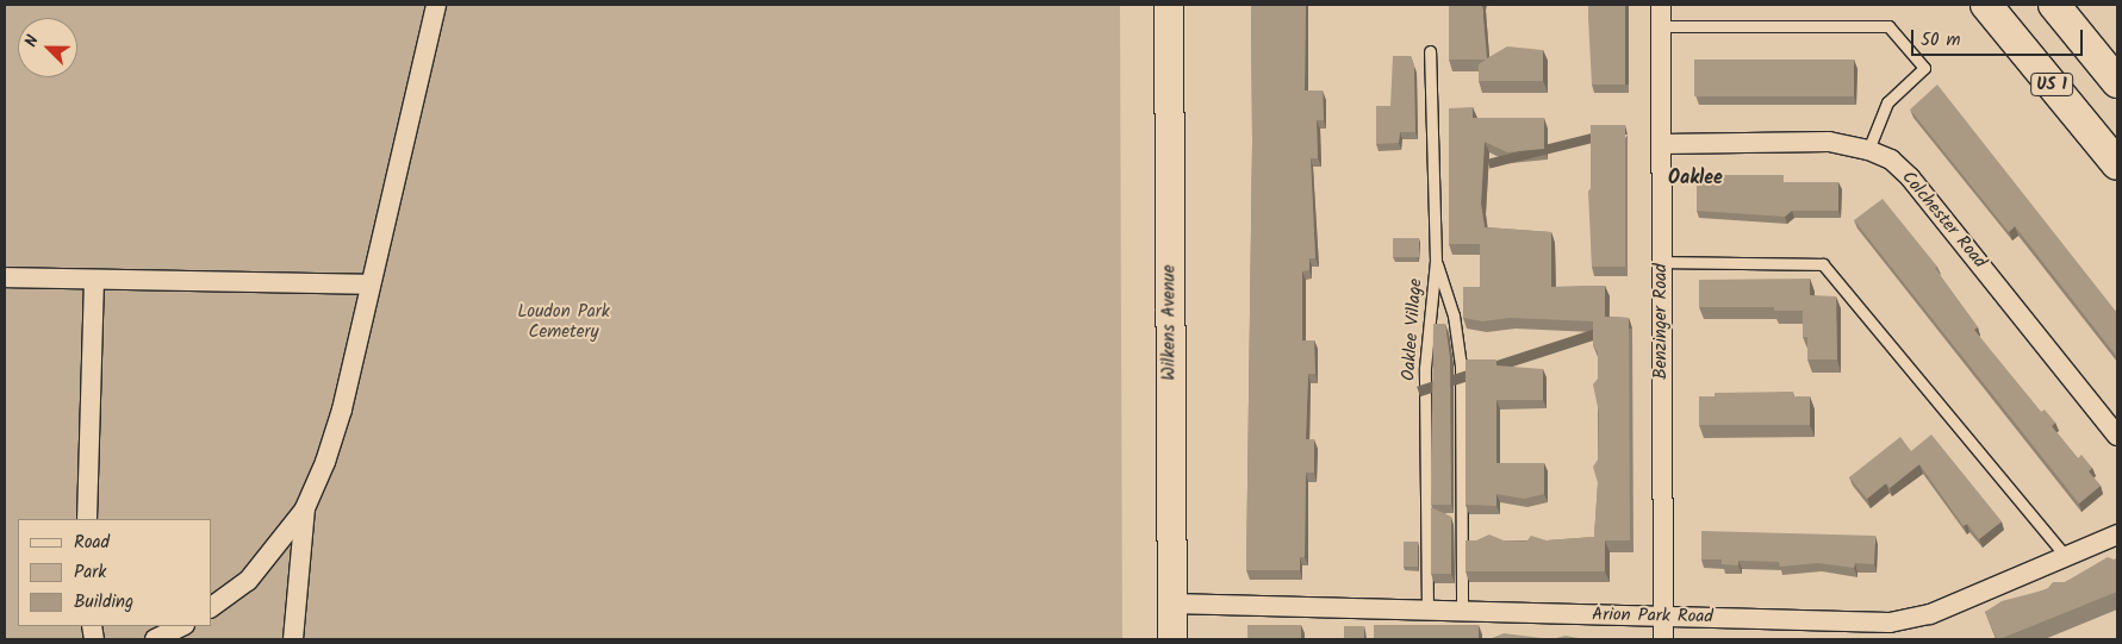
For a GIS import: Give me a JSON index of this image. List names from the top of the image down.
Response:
{
  "streets": {
    "main road": ["US 1", "Wilkens Avenue"],
    "street": ["Colchester Road", "Benzinger Road", "Arion Park Road"],
    "lane": ["Oaklee Village"]
  },
  "crossings": [
    ["Colchester Road", "Benzinger Road"],
    ["Benzinger Road", "Arion Park Road"],
    ["Wilkens Avenue", "Arion Park Road"],
    ["Oaklee Village", "Arion Park Road"]
  ],
  "districts": ["Oaklee"],
  "parks": ["Loudon Park Cemetery"],
  "legend": ["Road", "Park", "Building"],
  "scale_bar": "50 m",
  "north": "top left"
}
